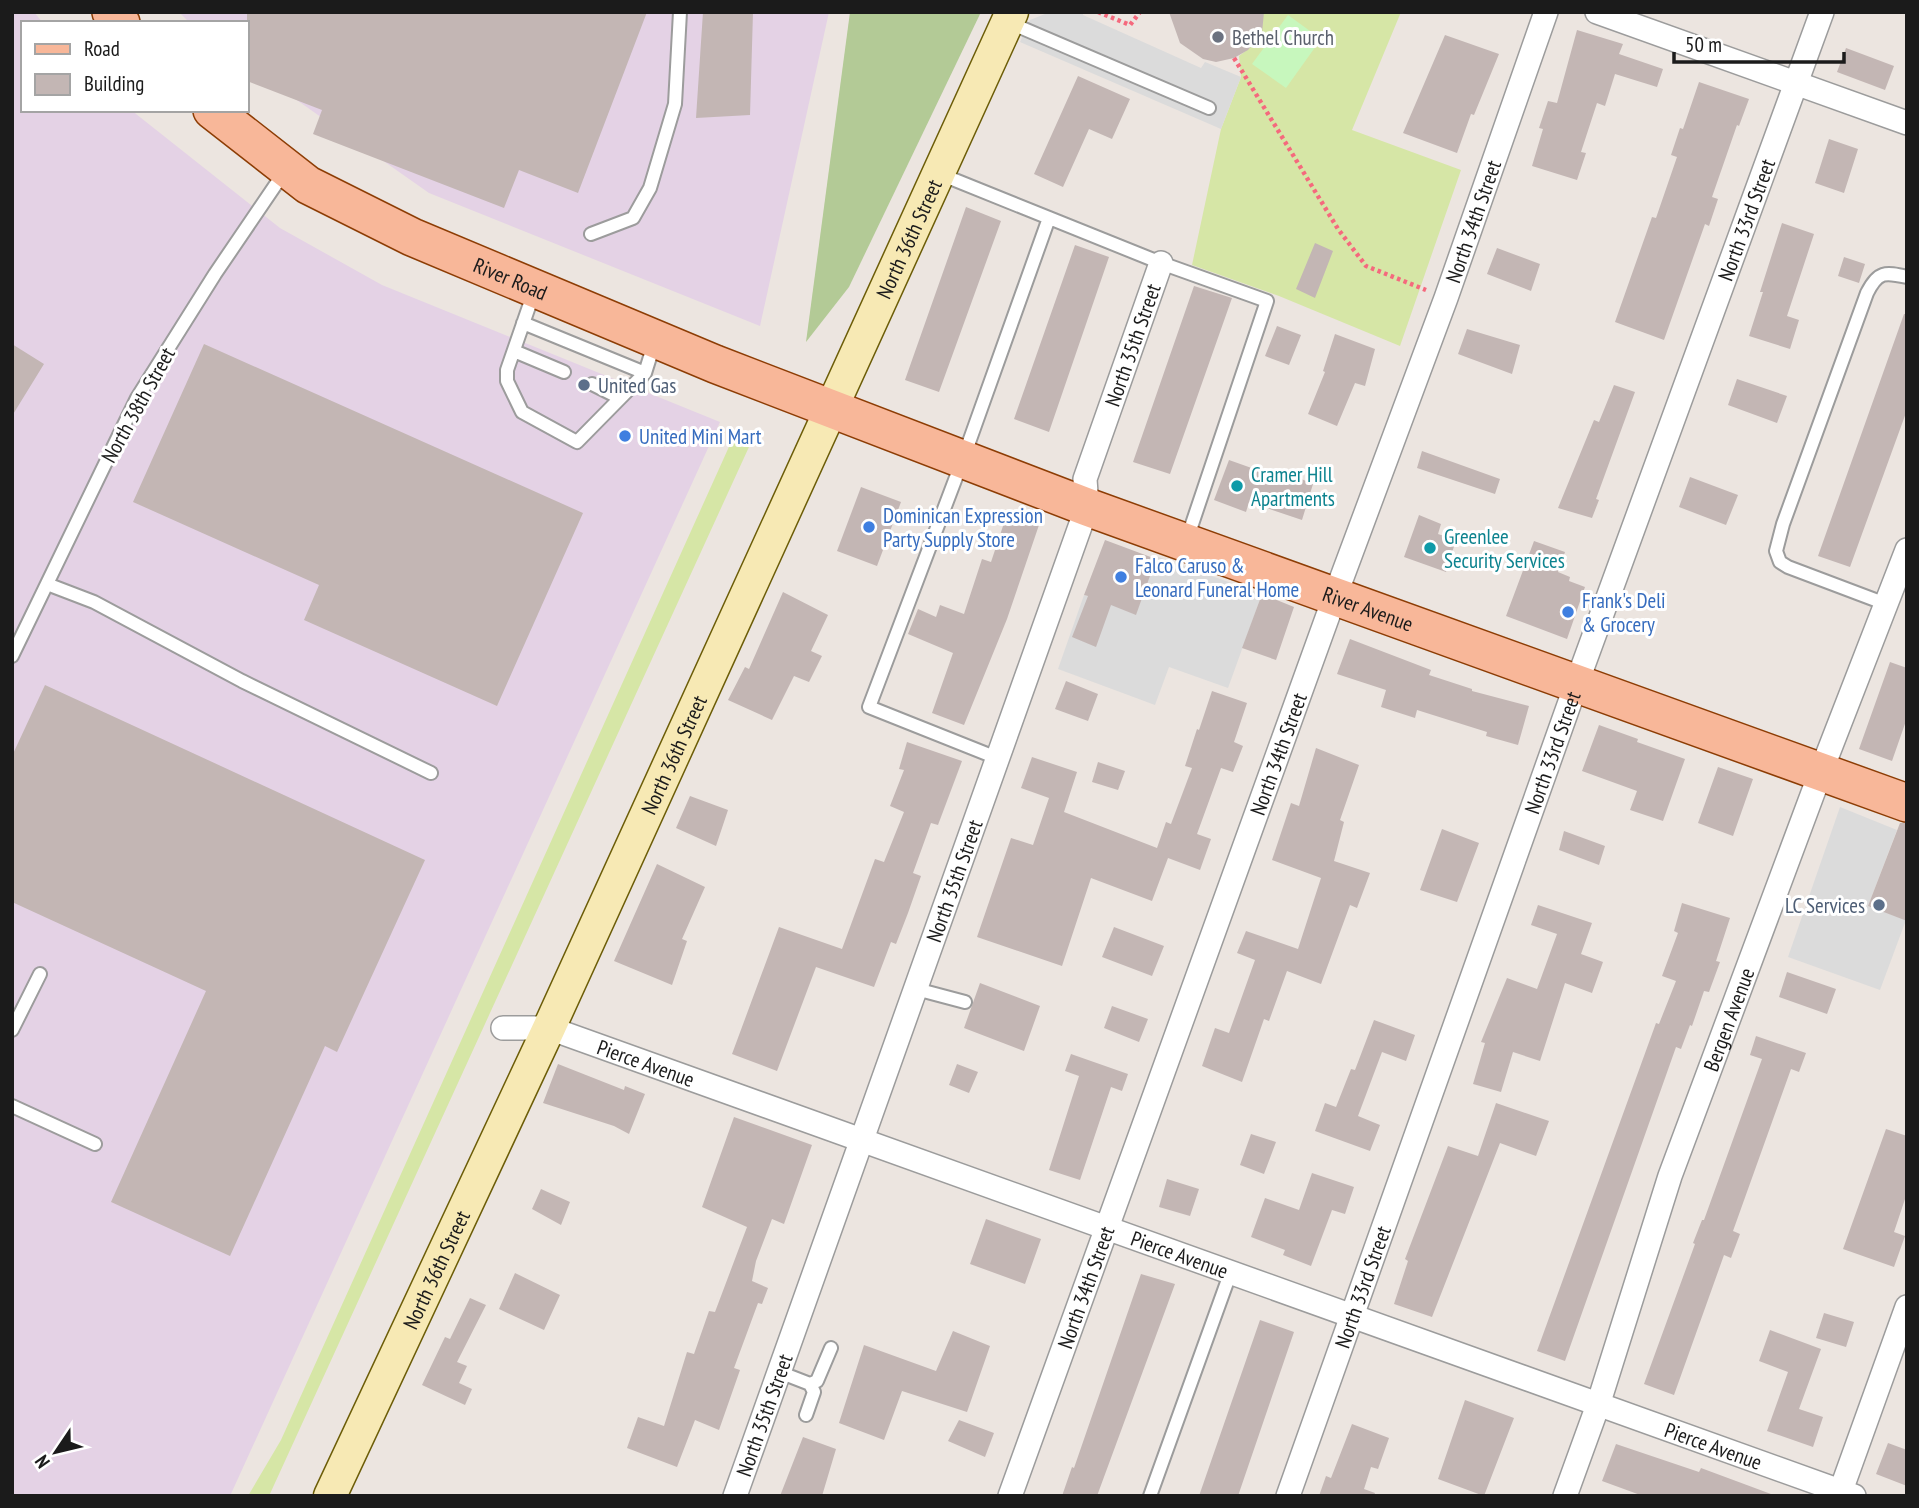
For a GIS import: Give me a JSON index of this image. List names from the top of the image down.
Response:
{
  "streets": {
    "main road": ["River Road", "River Avenue"],
    "street": [
      "North 33rd Street",
      "North 34th Street",
      "North 36th Street",
      "North 35th Street",
      "Bergen Avenue",
      "Pierce Avenue"
    ],
    "lane": ["North 38th Street"]
  },
  "crossings": [
    ["North 33rd Street", "River Avenue"],
    ["North 33rd Street", "Pierce Avenue"],
    ["North 34th Street", "River Avenue"],
    ["North 34th Street", "Pierce Avenue"],
    ["North 36th Street", "River Road"],
    ["North 36th Street", "River Avenue"],
    ["North 36th Street", "Pierce Avenue"],
    ["River Road", "North 38th Street"],
    ["River Road", "River Avenue"],
    ["North 35th Street", "River Avenue"],
    ["North 35th Street", "Pierce Avenue"],
    ["River Avenue", "Bergen Avenue"],
    ["Bergen Avenue", "Pierce Avenue"]
  ],
  "places": [
    "Bethel Church",
    "United Gas",
    "United Mini Mart",
    "Cramer Hill Apartments",
    "Dominican Expression Party Supply Store",
    "Greenlee Security Services",
    "Falco Caruso & Leonard Funeral Home",
    "Frank's Deli & Grocery",
    "LC Services"
  ],
  "legend": ["Road", "Building"],
  "scale_bar": "50 m",
  "north": "bottom left"
}
